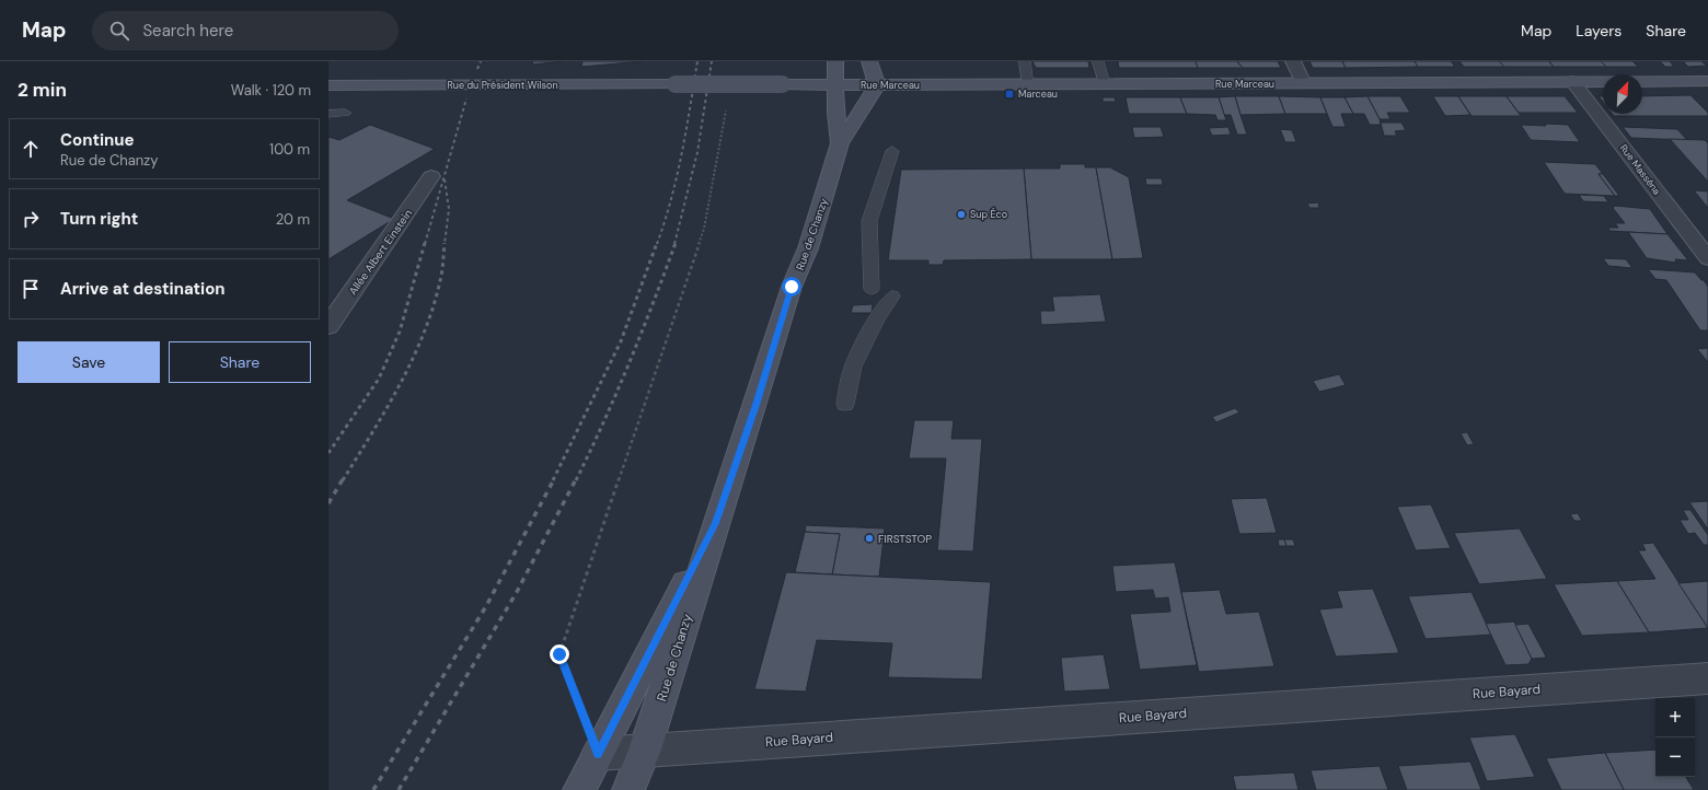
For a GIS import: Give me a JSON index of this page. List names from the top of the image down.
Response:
{
  "streets": {
    "main road": ["Rue Marceau", "Rue du Président Wilson", "Rue de Chanzy"],
    "street": ["Rue Masséna", "Allée Albert Einstein", "Rue Bayard"]
  },
  "crossings": [
    ["Rue Marceau", "Rue du Président Wilson"],
    ["Rue Marceau", "Rue Masséna"],
    ["Rue Marceau", "Rue de Chanzy"],
    ["Rue de Chanzy", "Rue Bayard"]
  ],
  "places": {
    "transit": ["Marceau"],
    "other": ["Sup Éco", "FIRSTSTOP"]
  },
  "north": "top right",
  "page": {
    "header": "Map",
    "search": "Search here",
    "nav": ["Map", "Layers", "Share"],
    "heading": ["2 min", "Walk · 120 m"],
    "list": [
      ["Continue", "Rue de Chanzy", "100 m"],
      ["Turn right", "20 m"],
      "Arrive at destination"
    ],
    "buttons": ["Save", "Share"],
    "map_buttons": ["+", "−"]
  }
}
